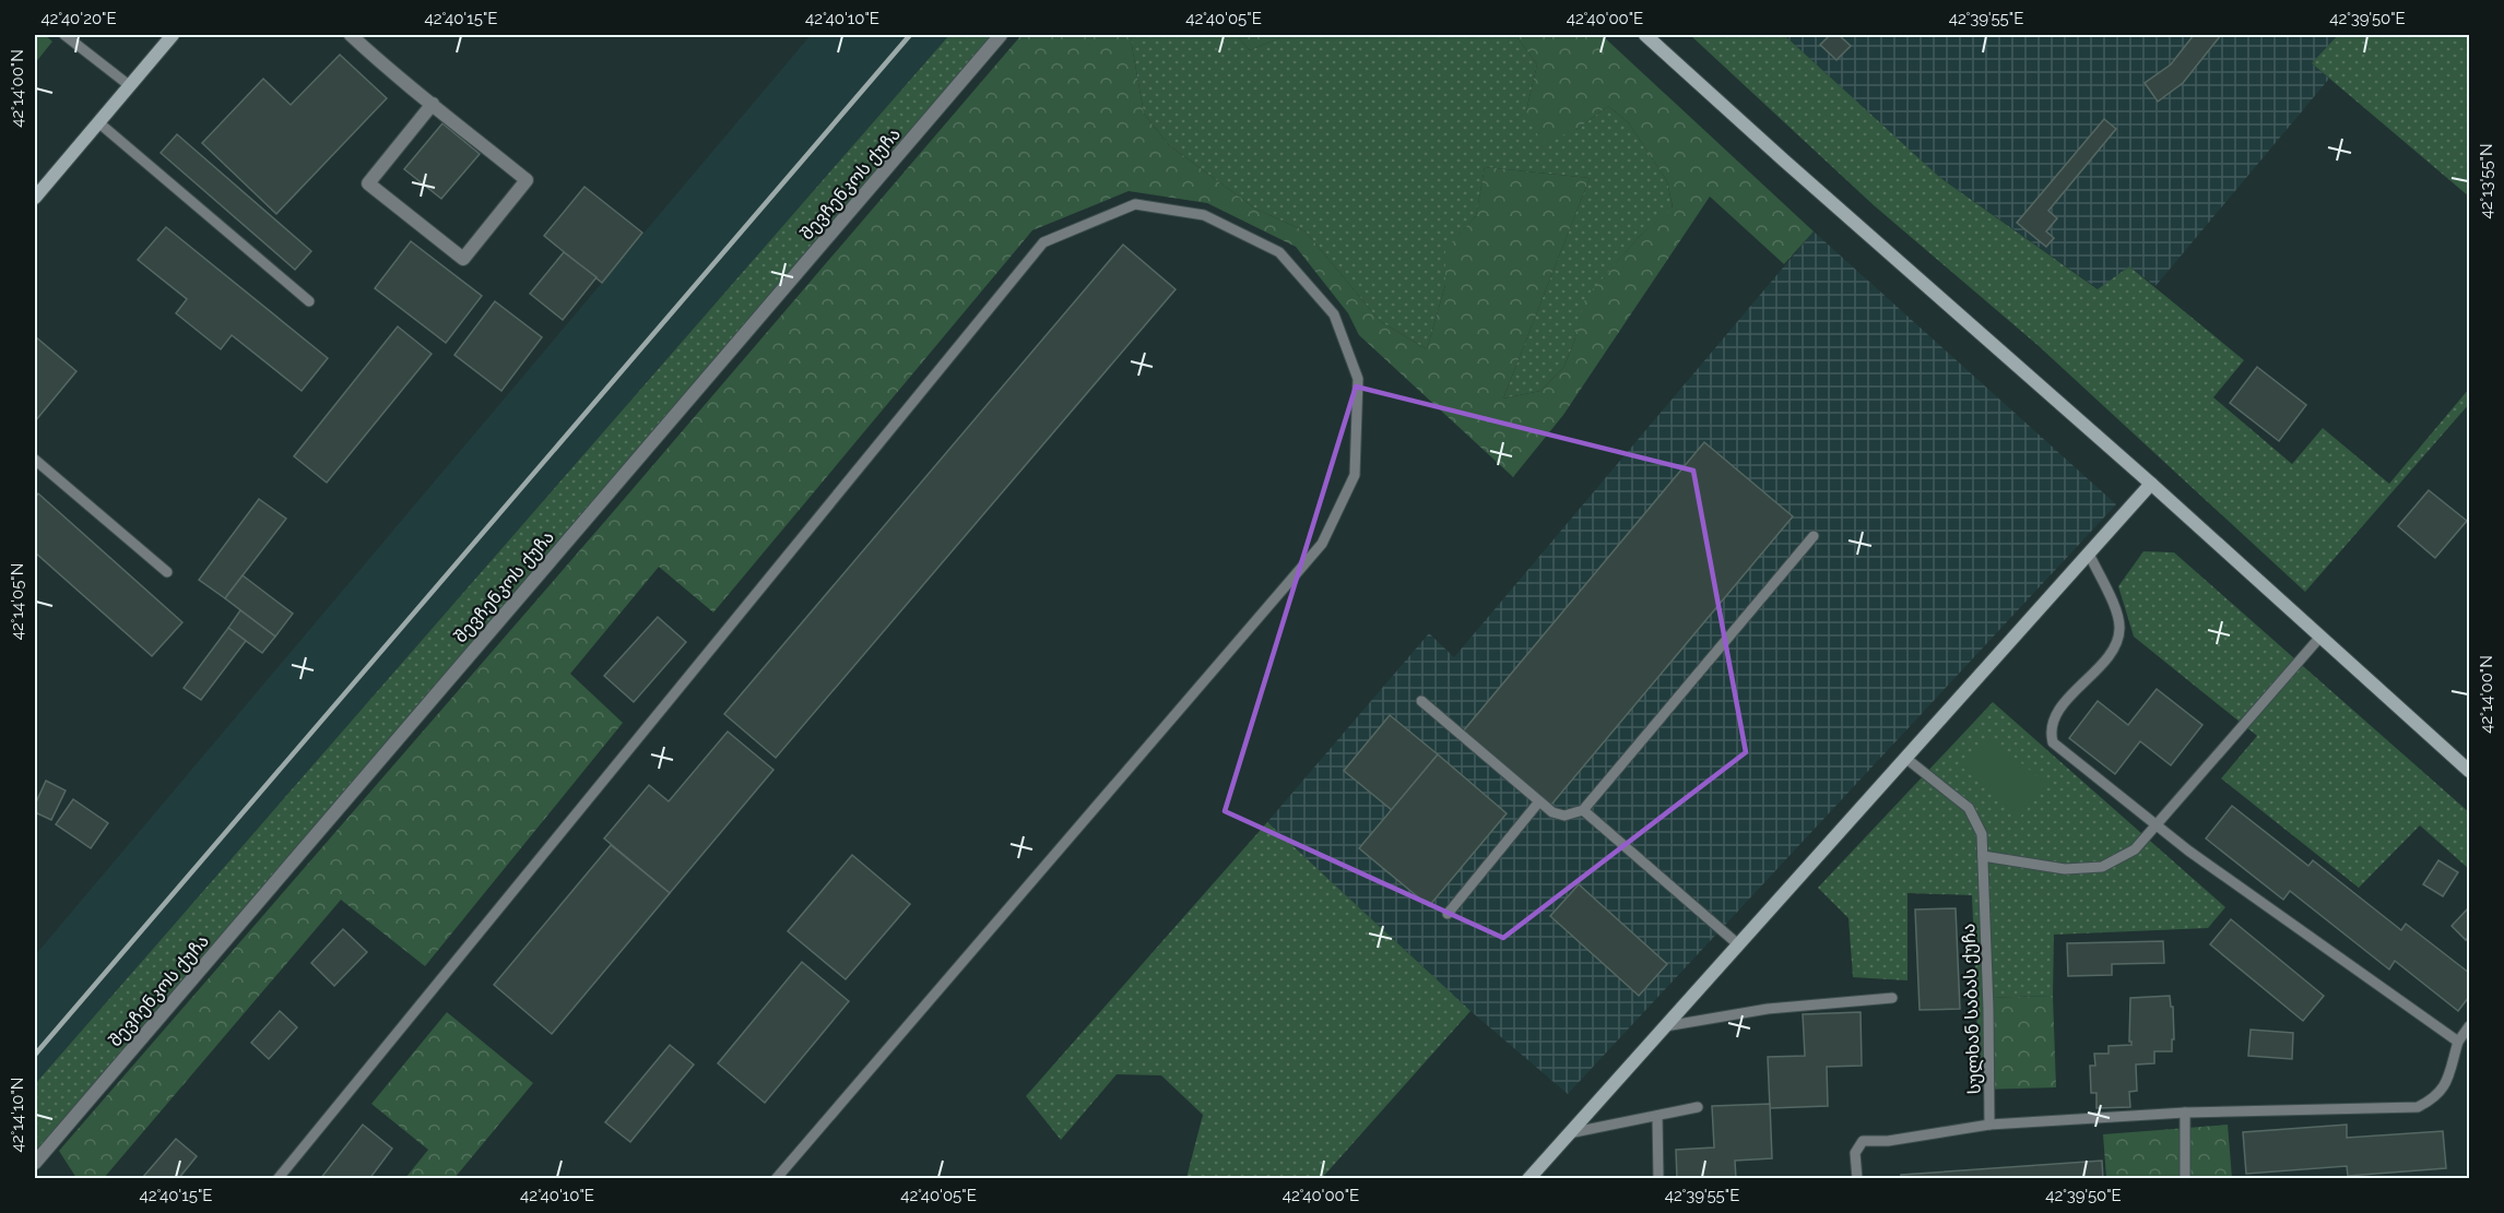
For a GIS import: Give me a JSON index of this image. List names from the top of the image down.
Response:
{
  "streets": {
    "street": ["შევჩენკოს ქუჩა"],
    "lane": ["სულხან საბას ქუჩა"]
  },
  "coordinates": [
    "42°40'20\"E",
    "42°40'15\"E",
    "42°40'10\"E",
    "42°40'05\"E",
    "42°40'00\"E",
    "42°39'55\"E",
    "42°39'50\"E",
    "42°14'00\"N",
    "42°13'55\"N",
    "42°14'05\"N",
    "42°14'10\"N"
  ]
}
